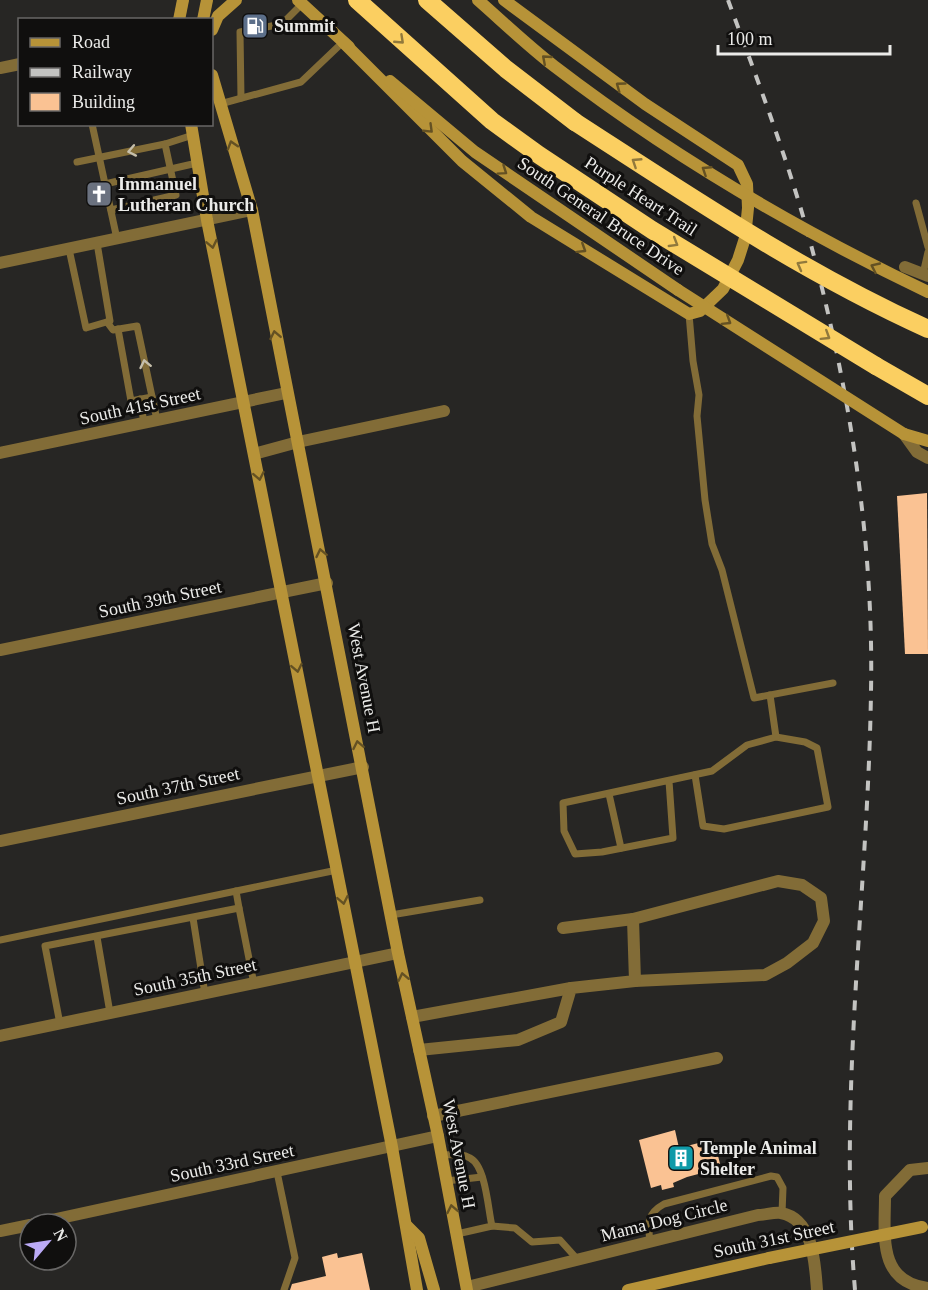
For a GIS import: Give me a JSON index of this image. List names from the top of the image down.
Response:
{
  "streets": {
    "highway": ["Purple Heart Trail"],
    "main road": ["South General Bruce Drive", "West Avenue H", "South 31st Street"],
    "street": [
      "South 41st Street",
      "South 39th Street",
      "South 37th Street",
      "South 35th Street",
      "South 33rd Street",
      "Mama Dog Circle"
    ]
  },
  "crossings": [
    ["South 41st Street", "West Avenue H"],
    ["South 39th Street", "West Avenue H"],
    ["West Avenue H", "South 37th Street"],
    ["West Avenue H", "South 35th Street"],
    ["West Avenue H", "South 33rd Street"],
    ["West Avenue H", "Mama Dog Circle"]
  ],
  "places": {
    "fuel station": ["Summit"],
    "church": ["Immanuel Lutheran Church"],
    "building": ["Temple Animal Shelter"]
  },
  "legend": ["Road", "Railway", "Building"],
  "scale_bar": "100 m",
  "north": "top right"
}
